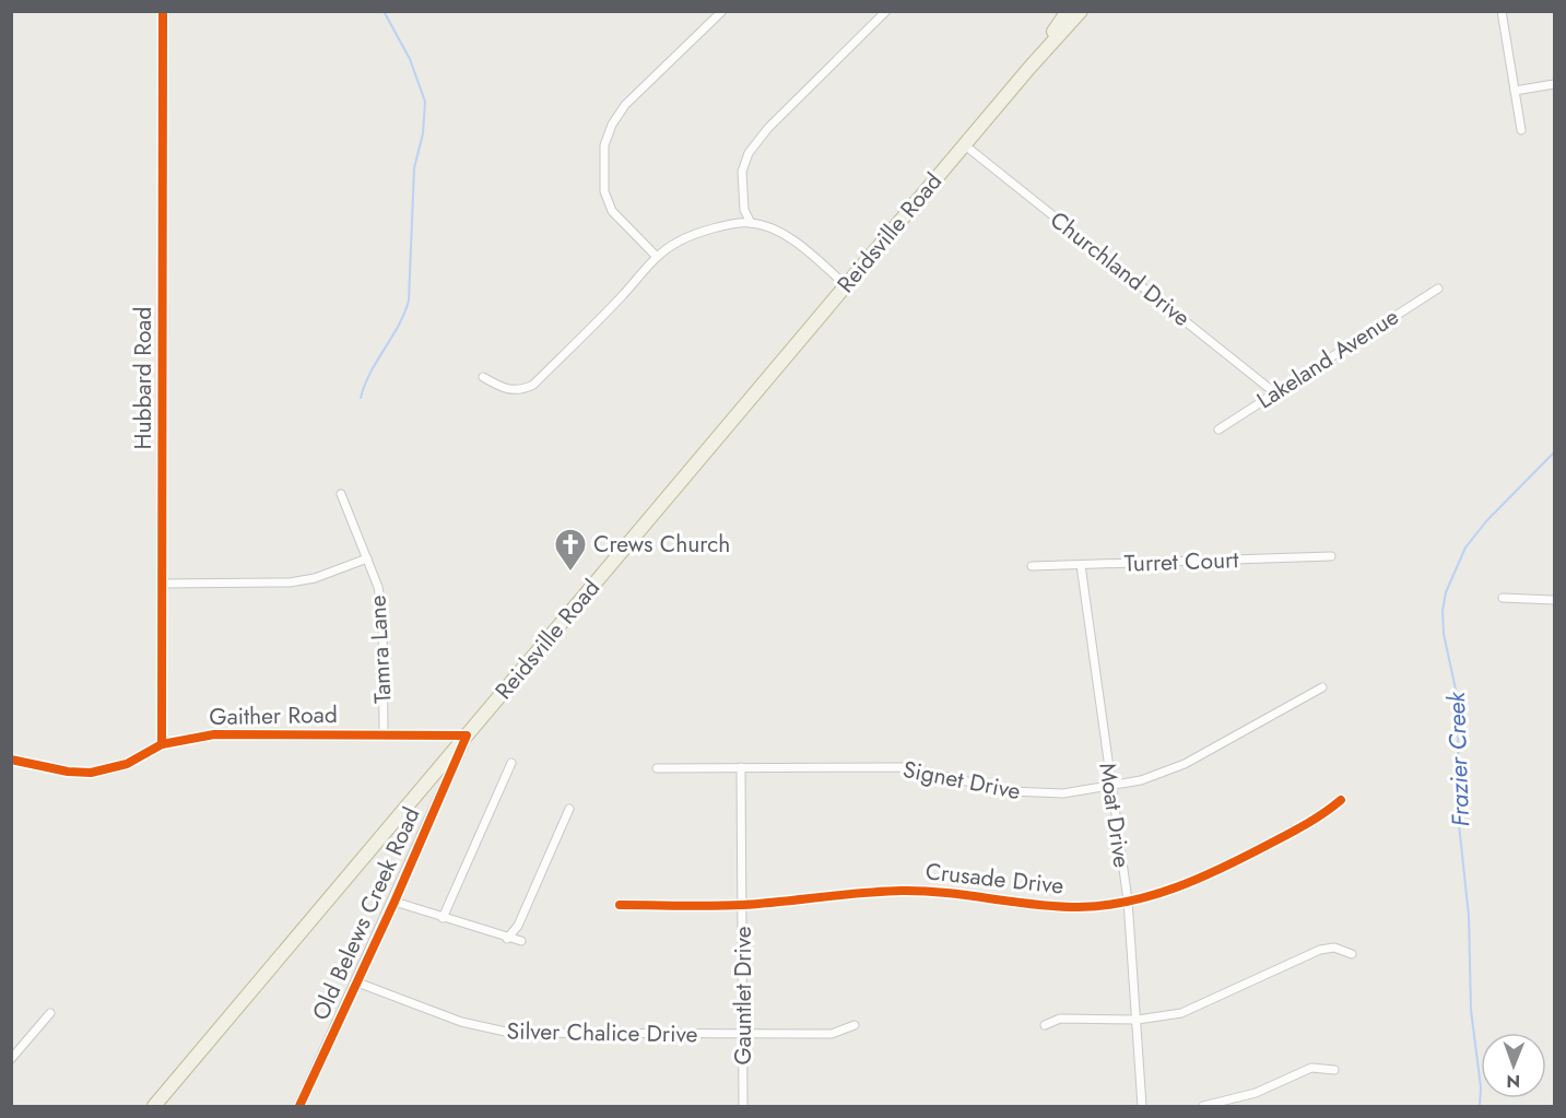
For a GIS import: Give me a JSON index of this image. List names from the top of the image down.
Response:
{
  "streets": {
    "highway": ["Reidsville Road"],
    "street": [
      "Churchland Drive",
      "Lakeland Avenue",
      "Hubbard Road",
      "Turret Court",
      "Tamra Lane",
      "Gaither Road",
      "Signet Drive",
      "Moat Drive",
      "Crusade Drive",
      "Old Belews Creek Road",
      "Gauntlet Drive",
      "Silver Chalice Drive"
    ]
  },
  "crossings": [
    ["Reidsville Road", "Churchland Drive"],
    ["Reidsville Road", "Gaither Road"],
    ["Reidsville Road", "Old Belews Creek Road"],
    ["Churchland Drive", "Lakeland Avenue"],
    ["Hubbard Road", "Gaither Road"],
    ["Turret Court", "Moat Drive"],
    ["Tamra Lane", "Gaither Road"],
    ["Gaither Road", "Old Belews Creek Road"],
    ["Signet Drive", "Moat Drive"],
    ["Signet Drive", "Gauntlet Drive"],
    ["Moat Drive", "Crusade Drive"],
    ["Crusade Drive", "Gauntlet Drive"],
    ["Old Belews Creek Road", "Silver Chalice Drive"],
    ["Gauntlet Drive", "Silver Chalice Drive"]
  ],
  "water": ["Frazier Creek"],
  "places": {
    "church": ["Crews Church"]
  },
  "north": "bottom"
}
